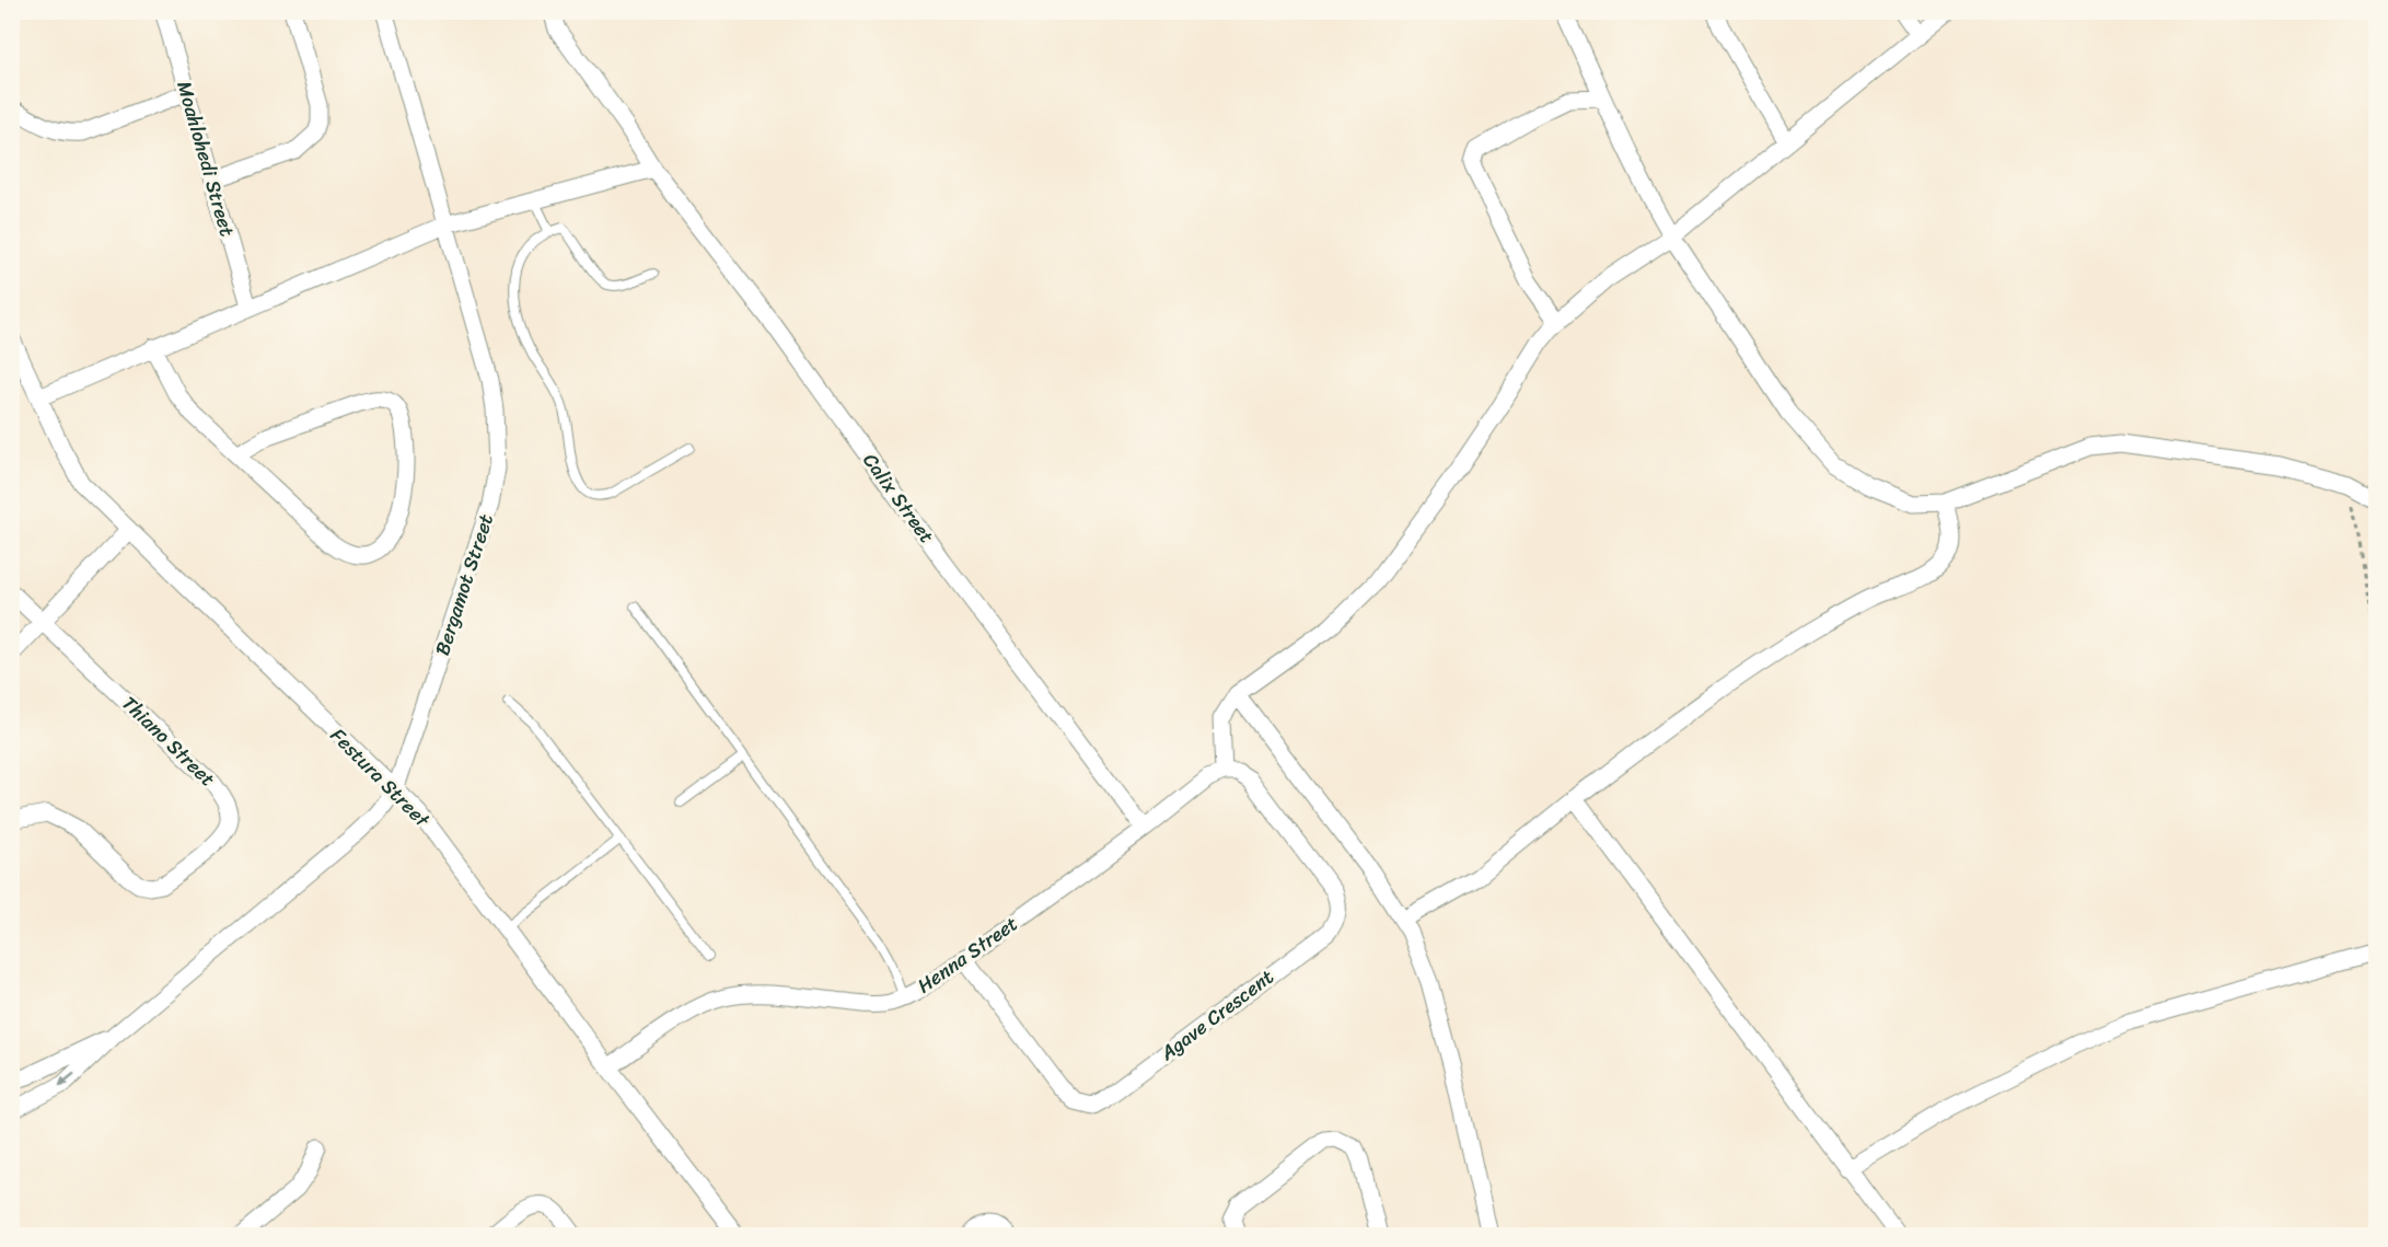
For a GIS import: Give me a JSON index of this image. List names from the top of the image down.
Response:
{
  "streets": {
    "street": [
      "Moahlohedi Street",
      "Calix Street",
      "Bergamot Street",
      "Thiano Street",
      "Festura Street",
      "Henna Street",
      "Agave Crescent"
    ]
  },
  "crossings": [
    ["Calix Street", "Henna Street"],
    ["Bergamot Street", "Festura Street"],
    ["Festura Street", "Henna Street"],
    ["Henna Street", "Agave Crescent"]
  ]
}
